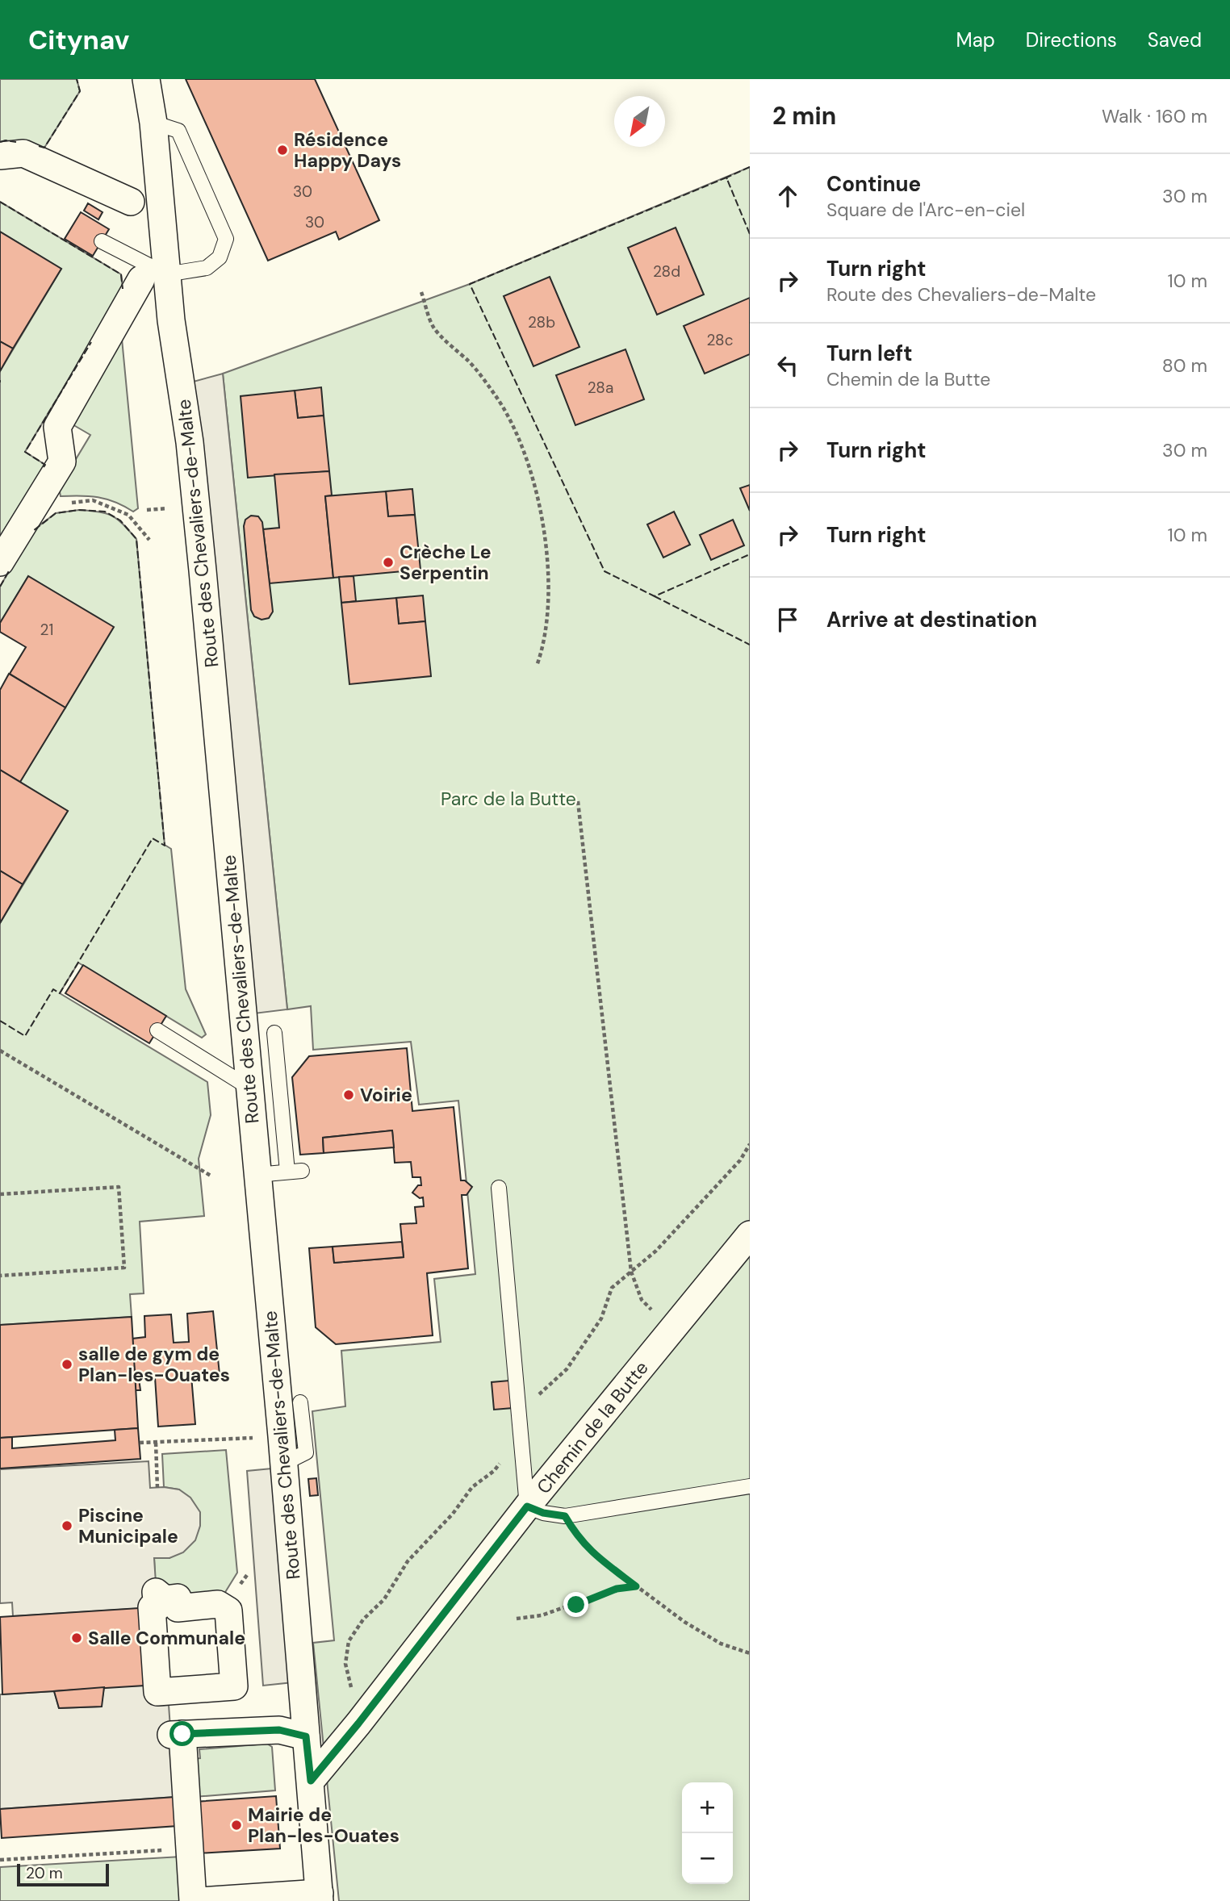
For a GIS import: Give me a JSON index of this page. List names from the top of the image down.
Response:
{
  "streets": {
    "street": ["Route des Chevaliers-de-Malte", "Chemin de la Butte"]
  },
  "crossings": [
    ["Route des Chevaliers-de-Malte", "Chemin de la Butte"]
  ],
  "parks": ["Parc de la Butte"],
  "places": [
    "Résidence Happy Days",
    "Crèche Le Serpentin",
    "Voirie",
    "salle de gym de Plan-les-Ouates",
    "Piscine Municipale",
    "Salle Communale",
    "Mairie de Plan-les-Ouates"
  ],
  "house_numbers": [
    "30",
    "30",
    "28d",
    "28b",
    "28c",
    "28a",
    "21"
  ],
  "scale_bar": "20 m",
  "north": "bottom left",
  "page": {
    "header": "Citynav",
    "nav": ["Map", "Directions", "Saved"],
    "heading": ["2 min", "Walk · 160 m"],
    "list": [
      ["Continue", "Square de l'Arc-en-ciel", "30 m"],
      ["Turn right", "Route des Chevaliers-de-Malte", "10 m"],
      ["Turn left", "Chemin de la Butte", "80 m"],
      ["Turn right", "30 m"],
      ["Turn right", "10 m"],
      "Arrive at destination"
    ],
    "map_buttons": ["+", "−"],
    "scale": "20 m"
  }
}
